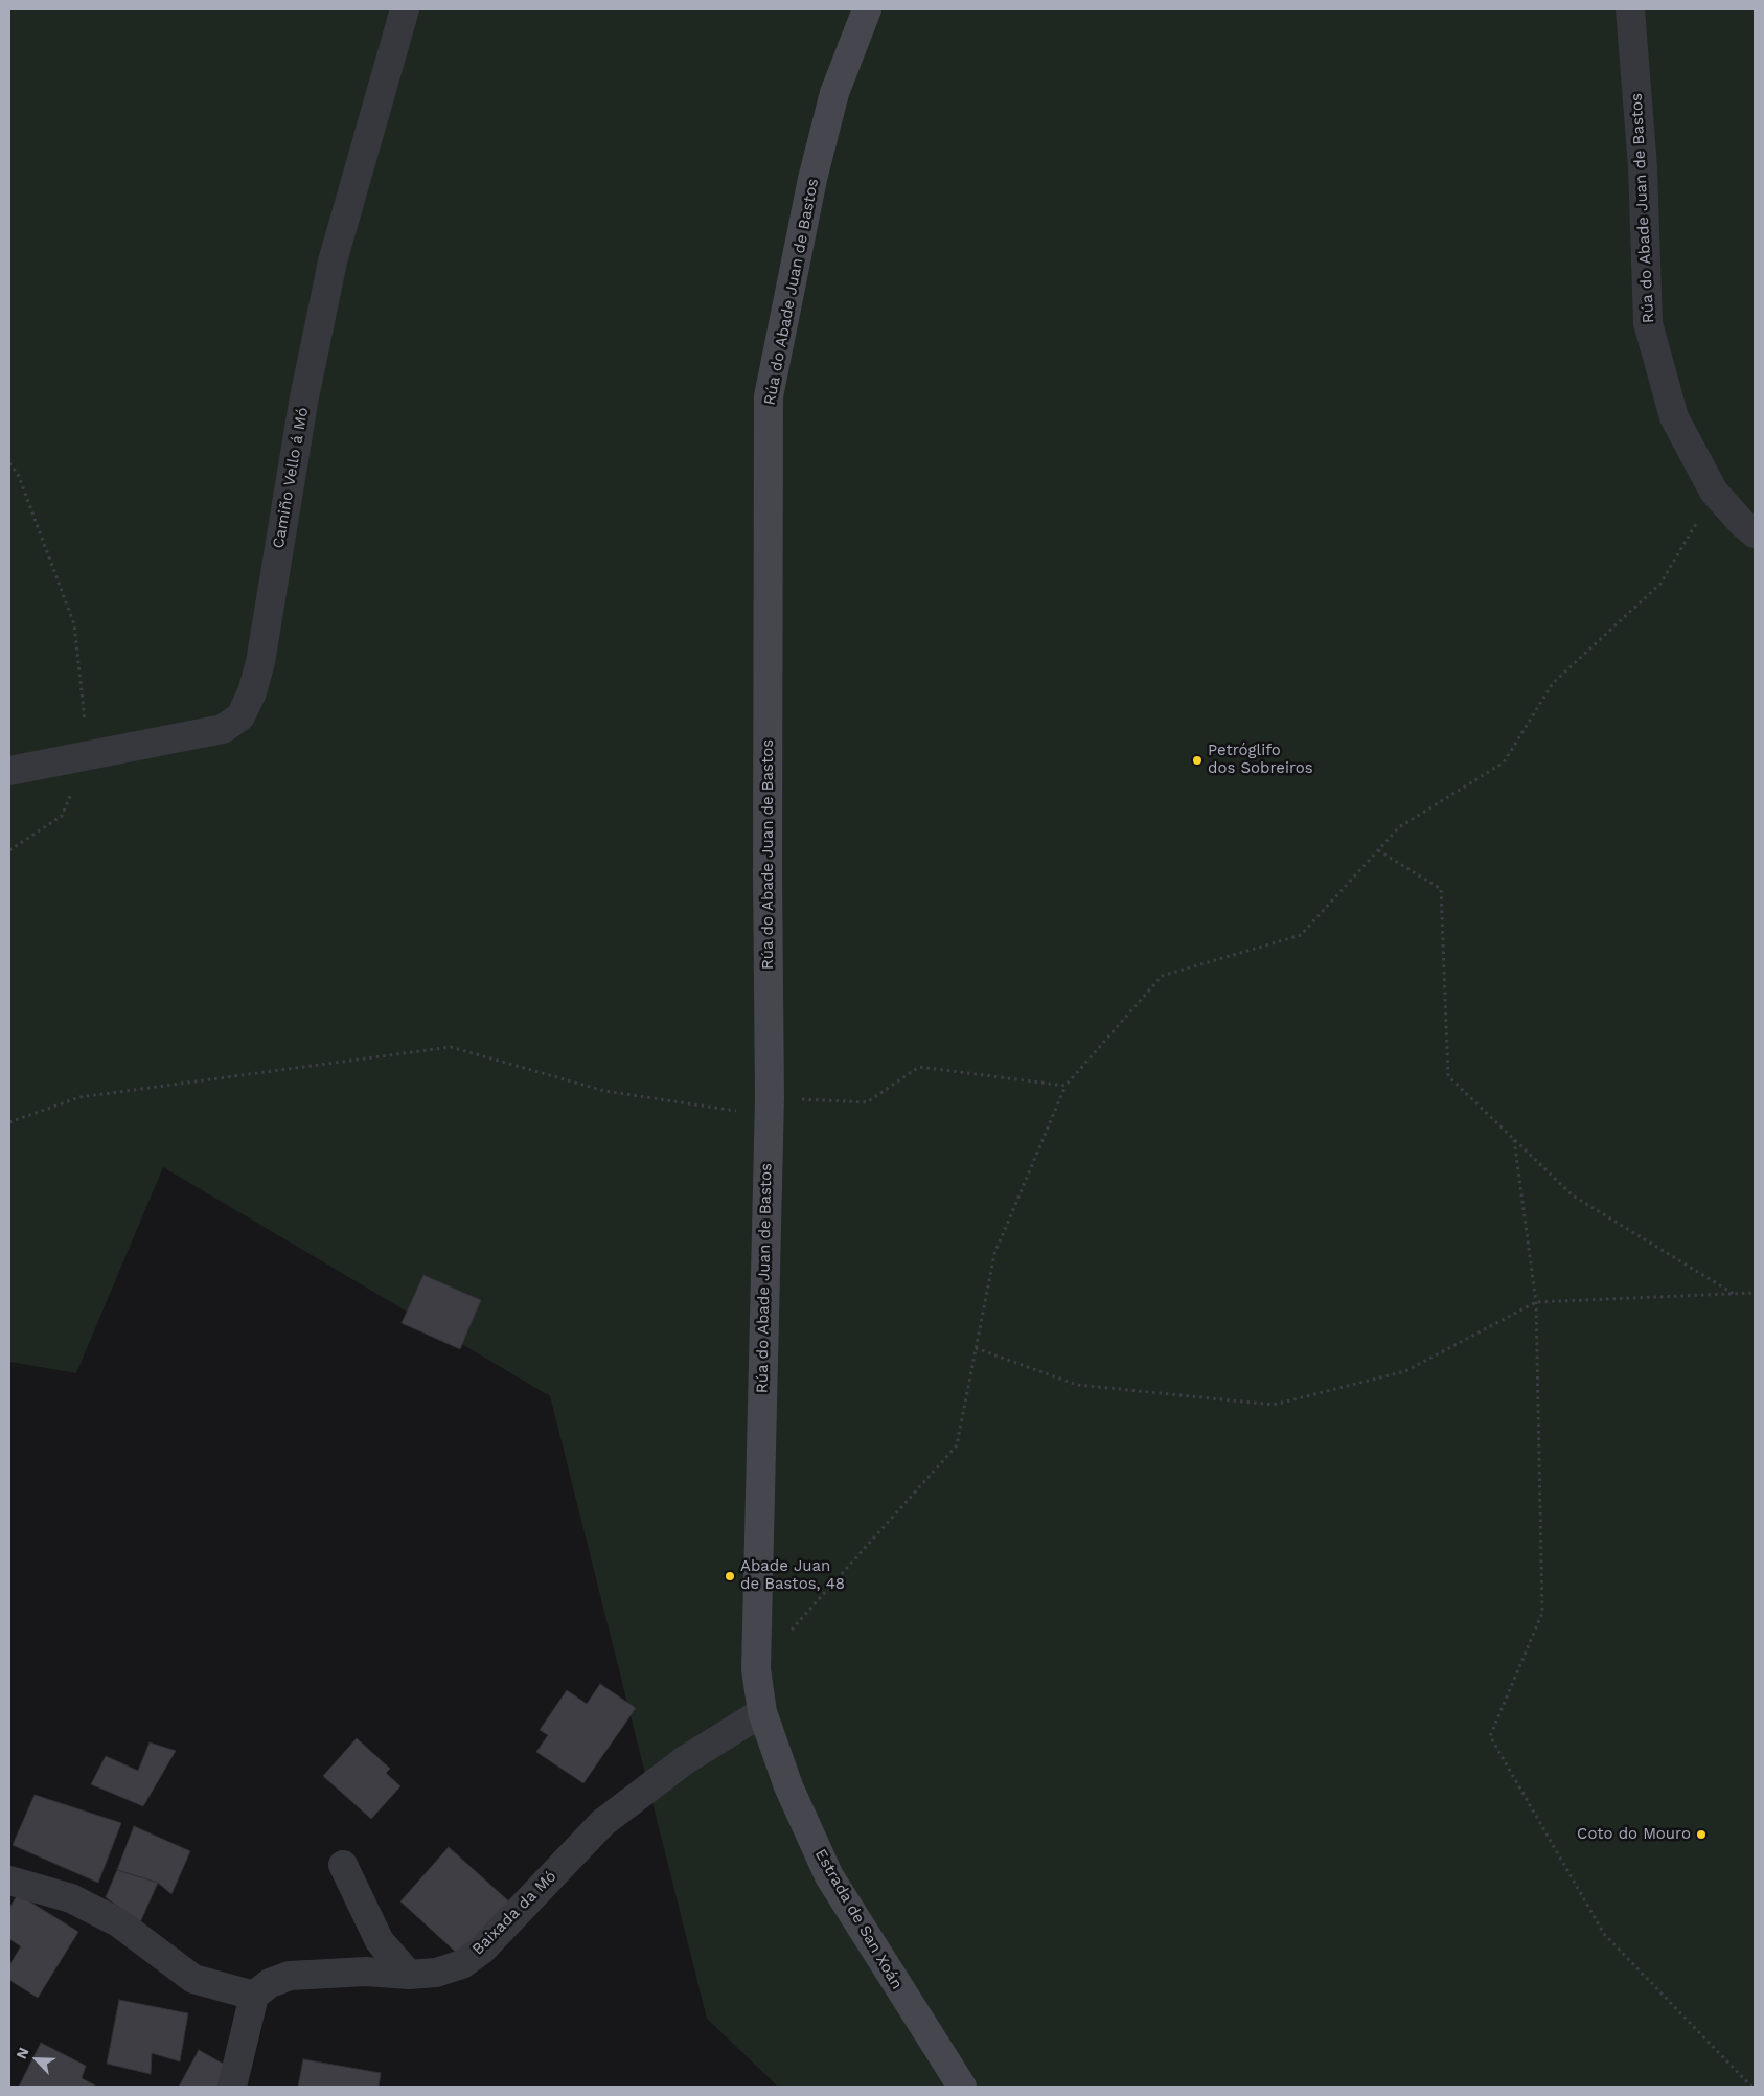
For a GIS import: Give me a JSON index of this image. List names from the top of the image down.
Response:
{
  "streets": {
    "street": [
      "Rúa do Abade Juan de Bastos",
      "Camiño Vello á Mó",
      "Baixada da Mó",
      "Estrada de San Xoán"
    ]
  },
  "crossings": [
    ["Rúa do Abade Juan de Bastos", "Baixada da Mó"],
    ["Rúa do Abade Juan de Bastos", "Estrada de San Xoán"],
    ["Baixada da Mó", "Estrada de San Xoán"]
  ],
  "places": ["Petróglifo dos Sobreiros", "Abade Juan de Bastos, 48", "Coto do Mouro"],
  "north": "top left"
}
